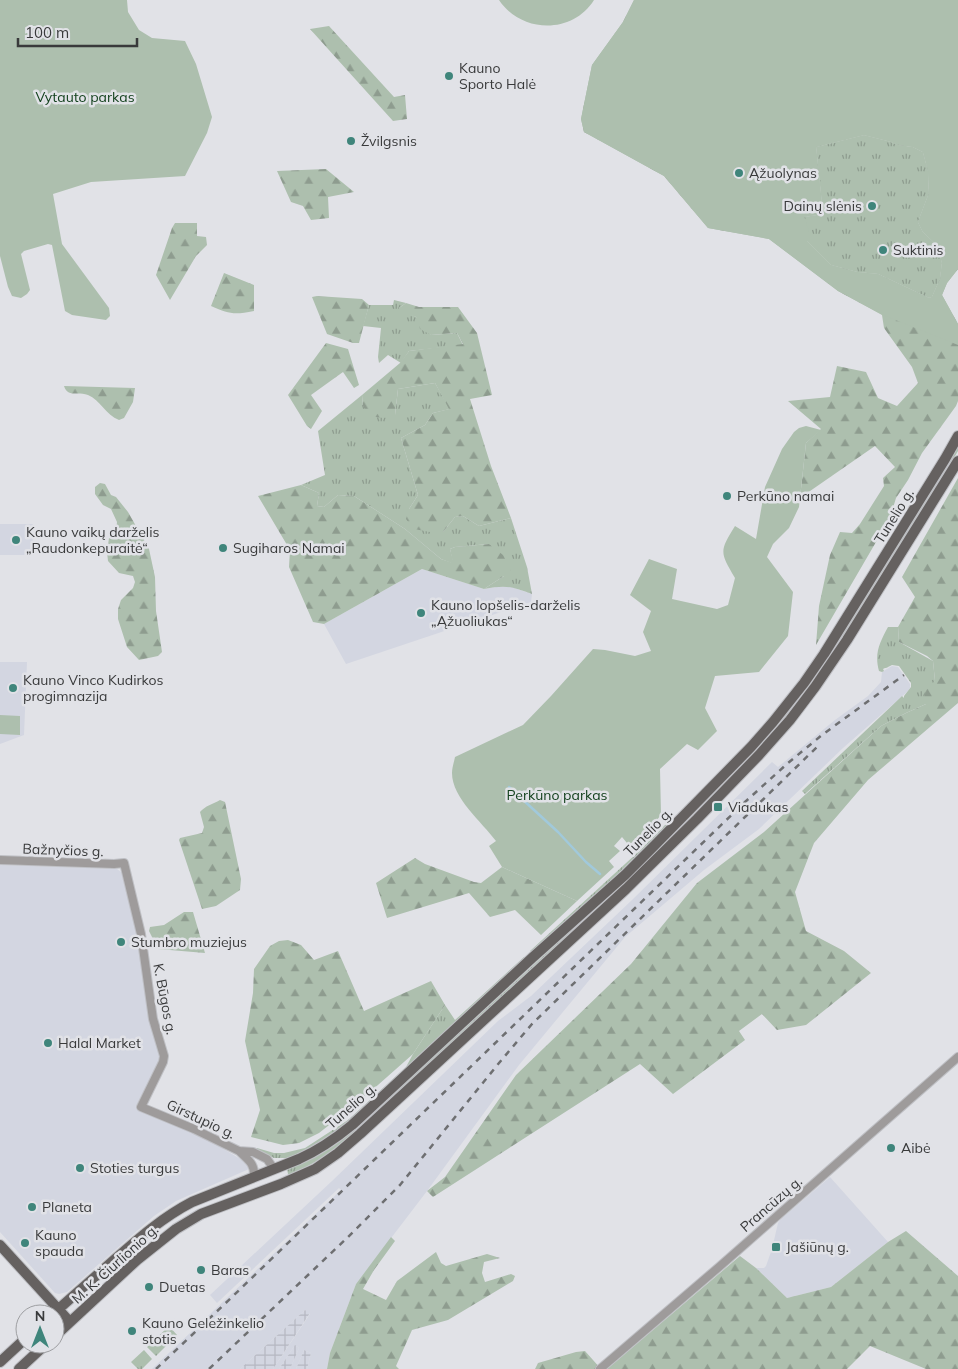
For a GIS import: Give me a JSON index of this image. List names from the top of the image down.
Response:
{
  "streets": {
    "main road": ["Tunelio g.", "M. K. Čiurlionio g."],
    "street": [
      "Bažnyčios g.",
      "K. Būgos g.",
      "Girstupio g.",
      "Prancūzų g."
    ]
  },
  "crossings": [
    ["Tunelio g.", "Girstupio g."],
    ["Tunelio g.", "M. K. Čiurlionio g."],
    ["Bažnyčios g.", "K. Būgos g."],
    ["K. Būgos g.", "Girstupio g."],
    ["Girstupio g.", "M. K. Čiurlionio g."]
  ],
  "parks": ["Vytauto parkas", "Perkūno parkas"],
  "places": {
    "other": [
      "Kauno Sporto Halė",
      "Žvilgsnis",
      "Ąžuolynas",
      "Dainų slėnis",
      "Suktinis",
      "Perkūno namai",
      "Kauno vaikų darželis „Raudonkepuraitė“",
      "Sugiharos Namai",
      "Kauno lopšelis-darželis „Ąžuoliukas“",
      "Kauno Vinco Kudirkos progimnazija",
      "Stumbro muziejus",
      "Halal Market",
      "Aibė",
      "Stoties turgus",
      "Planeta",
      "Kauno spauda",
      "Baras",
      "Duetas",
      "Kauno Geležinkelio stotis"
    ],
    "transit": ["Viadukas", "Jašiūnų g."]
  },
  "scale_bar": "100 m",
  "north": "top"
}
